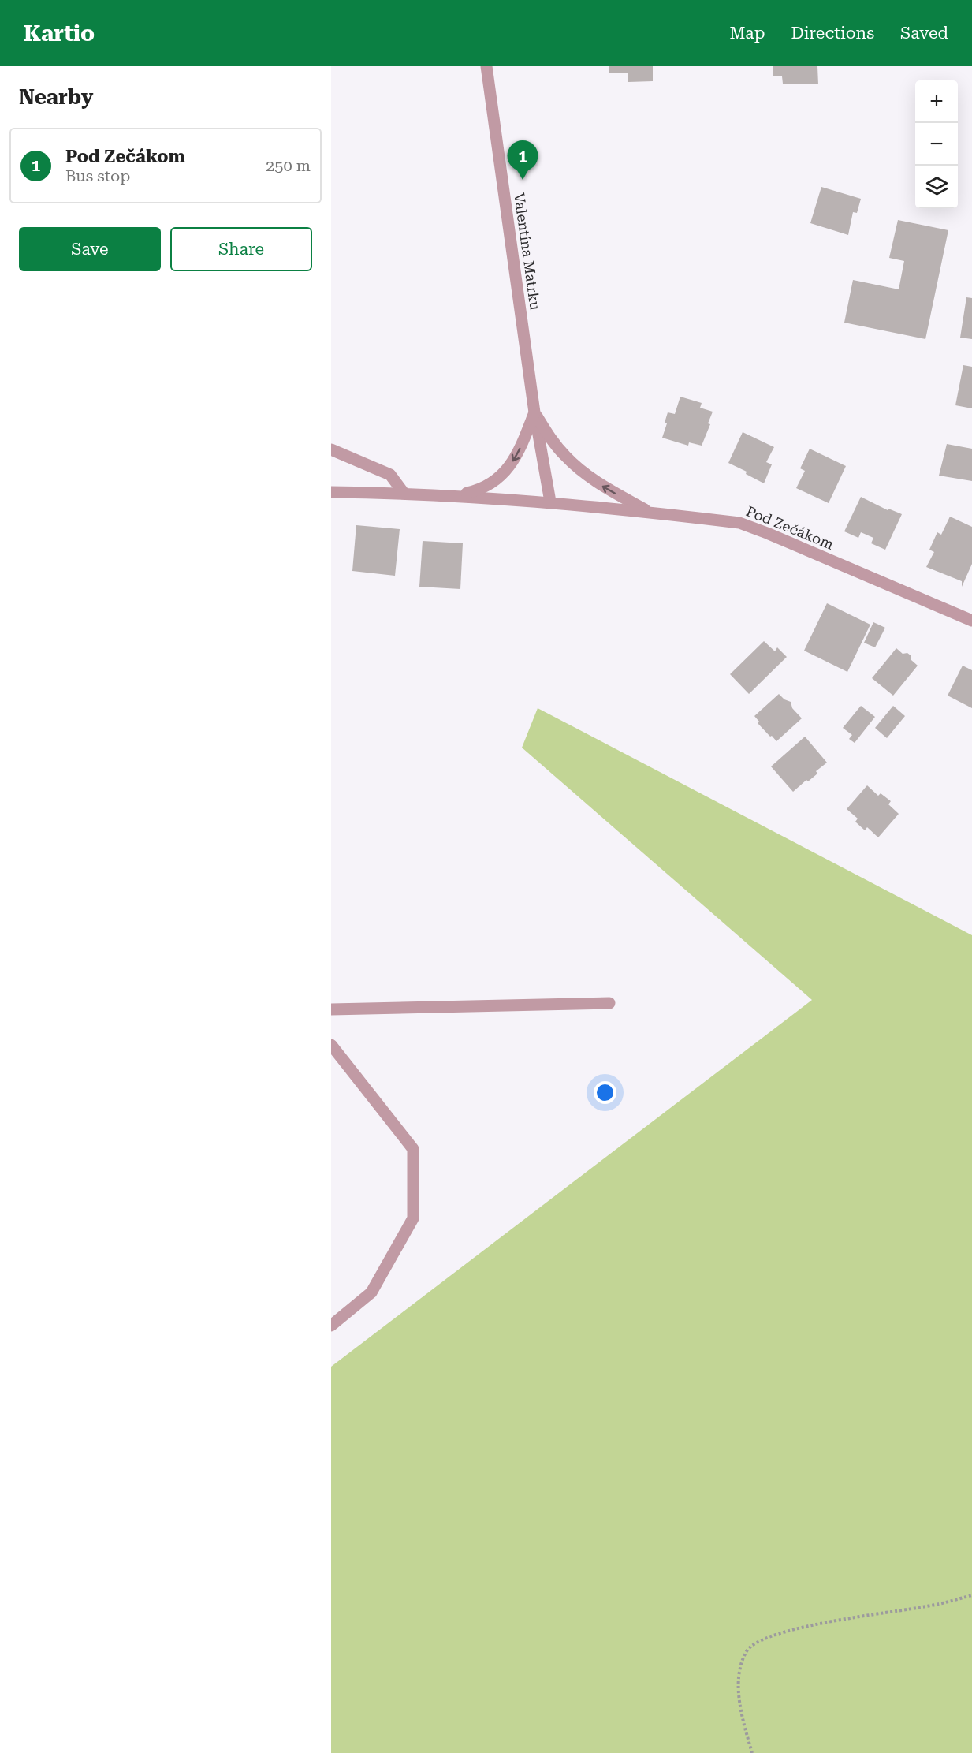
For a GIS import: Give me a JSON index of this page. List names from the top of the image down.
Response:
{
  "streets": {
    "street": ["Valentína Matrku", "Pod Zečákom"]
  },
  "crossings": [
    ["Valentína Matrku", "Pod Zečákom"]
  ],
  "page": {
    "header": "Kartio",
    "nav": ["Map", "Directions", "Saved"],
    "heading": "Nearby",
    "map_buttons": ["+", "−"],
    "list": [
      {
        "mark": "1",
        "name": "Pod Zečákom",
        "note": "Bus stop",
        "value": "250 m"
      }
    ],
    "pins": "1",
    "buttons": ["Save", "Share"]
  }
}
